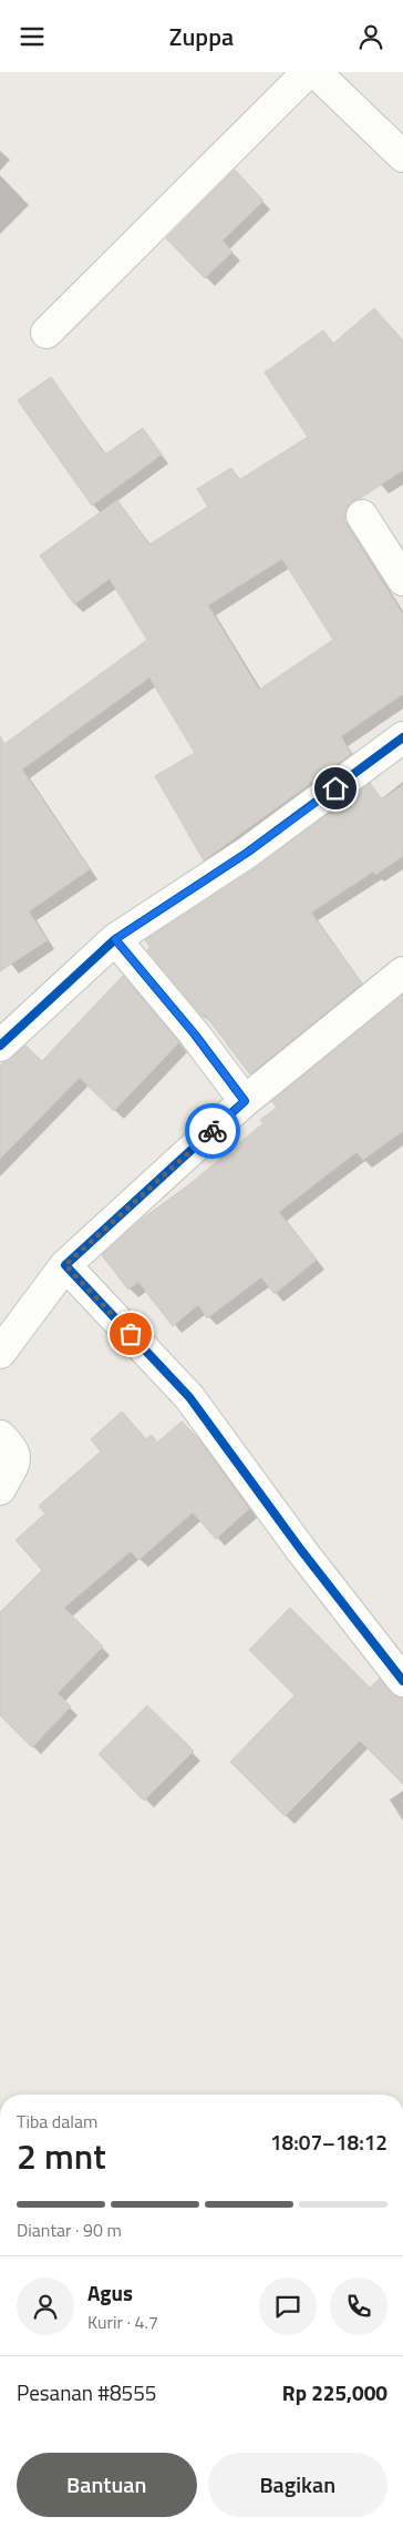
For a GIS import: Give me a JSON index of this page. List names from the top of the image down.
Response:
{
  "page": {
    "header": "Zuppa",
    "heading": ["2 mnt", "Tiba dalam", "18:07–18:12"],
    "panel": [
      "Agus",
      "Kurir · 4.7",
      "Pesanan #8555",
      "Rp 225,000"
    ],
    "bar": "Diantar · 90 m",
    "buttons": ["Bantuan", "Bagikan"]
  }
}
